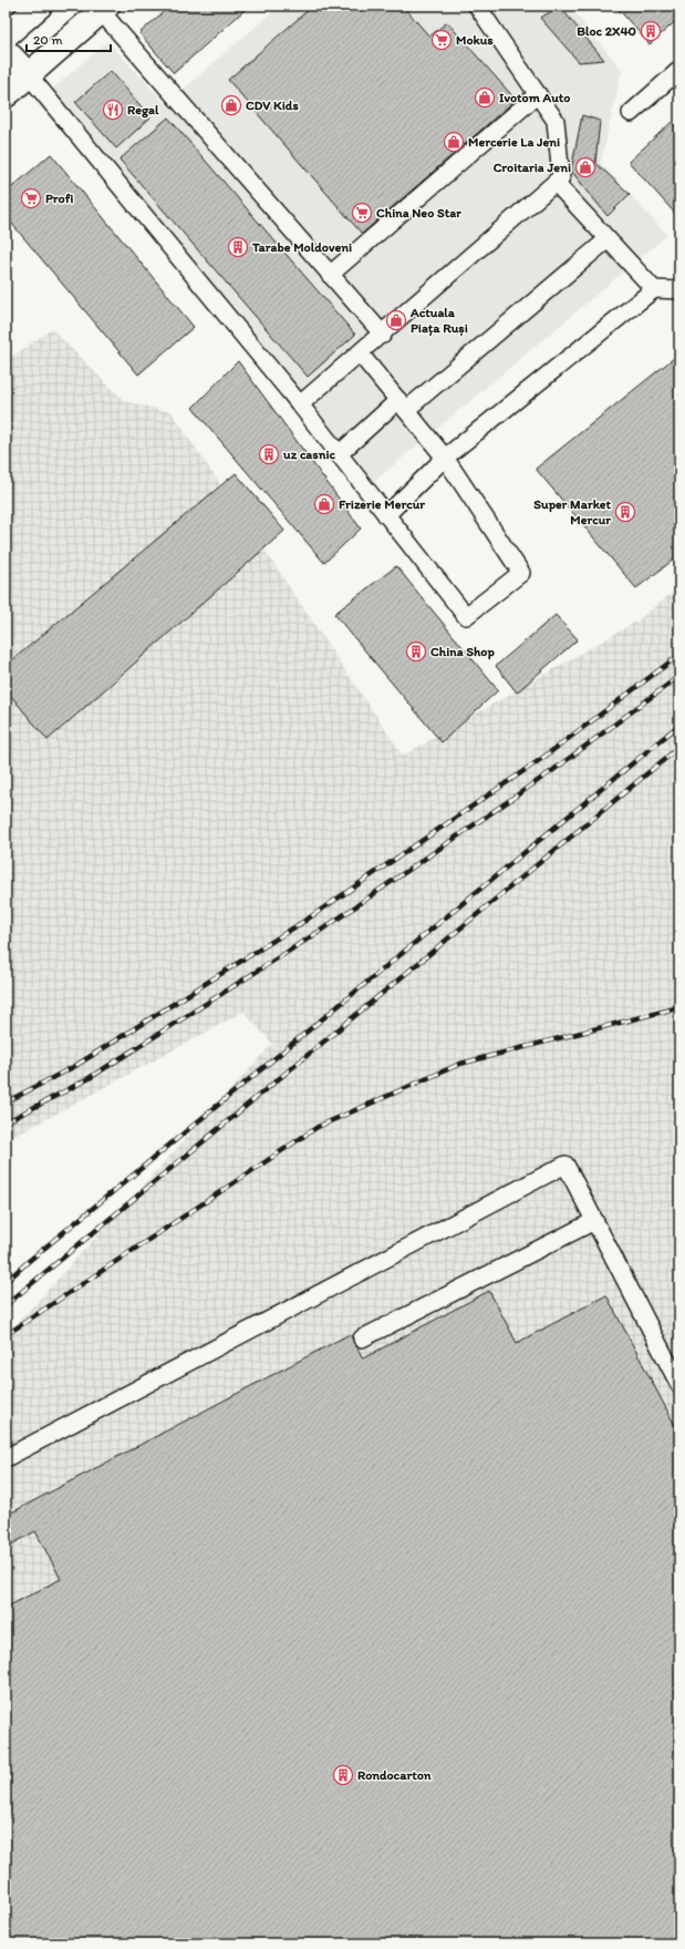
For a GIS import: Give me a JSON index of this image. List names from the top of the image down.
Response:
{
  "places": {
    "building": [
      "Bloc 2X40",
      "Tarabe Moldoveni",
      "uz casnic",
      "Super Market Mercur",
      "China Shop",
      "Rondocarton"
    ],
    "supermarket": ["Mokus", "Profi", "China Neo Star"],
    "shop": [
      "Ivotom Auto",
      "CDV Kids",
      "Mercerie La Jeni",
      "Croitaria Jeni",
      "Actuala Piața Ruși",
      "Frizerie Mercur"
    ],
    "restaurant": ["Regal"]
  },
  "scale_bar": "20 m"
}
